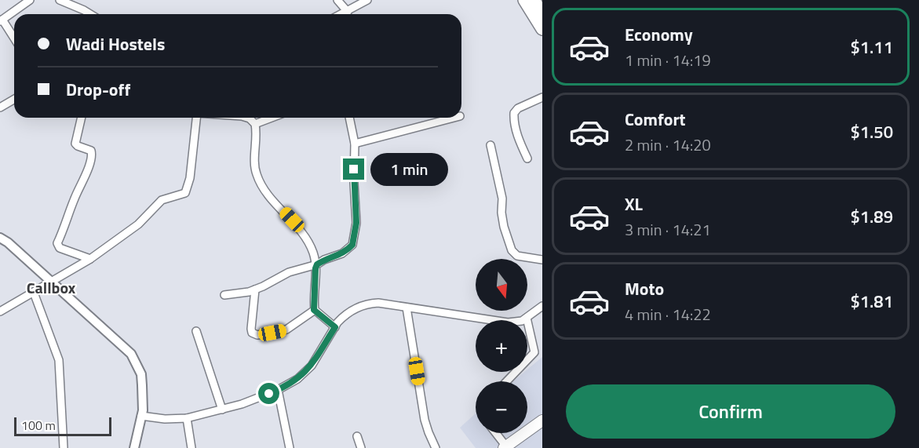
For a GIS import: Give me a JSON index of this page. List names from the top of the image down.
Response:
{
  "districts": ["Callbox"],
  "scale_bar": "100 m",
  "north": "bottom",
  "page": {
    "list": [
      {
        "name": "Economy",
        "note": "1 min · 14:19",
        "value": "$1.11"
      },
      {
        "name": "Comfort",
        "note": "2 min · 14:20",
        "value": "$1.50"
      },
      {
        "name": "XL",
        "note": "3 min · 14:21",
        "value": "$1.89"
      },
      {
        "name": "Moto",
        "note": "4 min · 14:22",
        "value": "$1.81"
      }
    ],
    "banner": ["Wadi Hostels", "Drop-off"],
    "bubble": "1 min",
    "map_buttons": ["+", "−"],
    "buttons": "Confirm",
    "scale": "100 m"
  }
}
